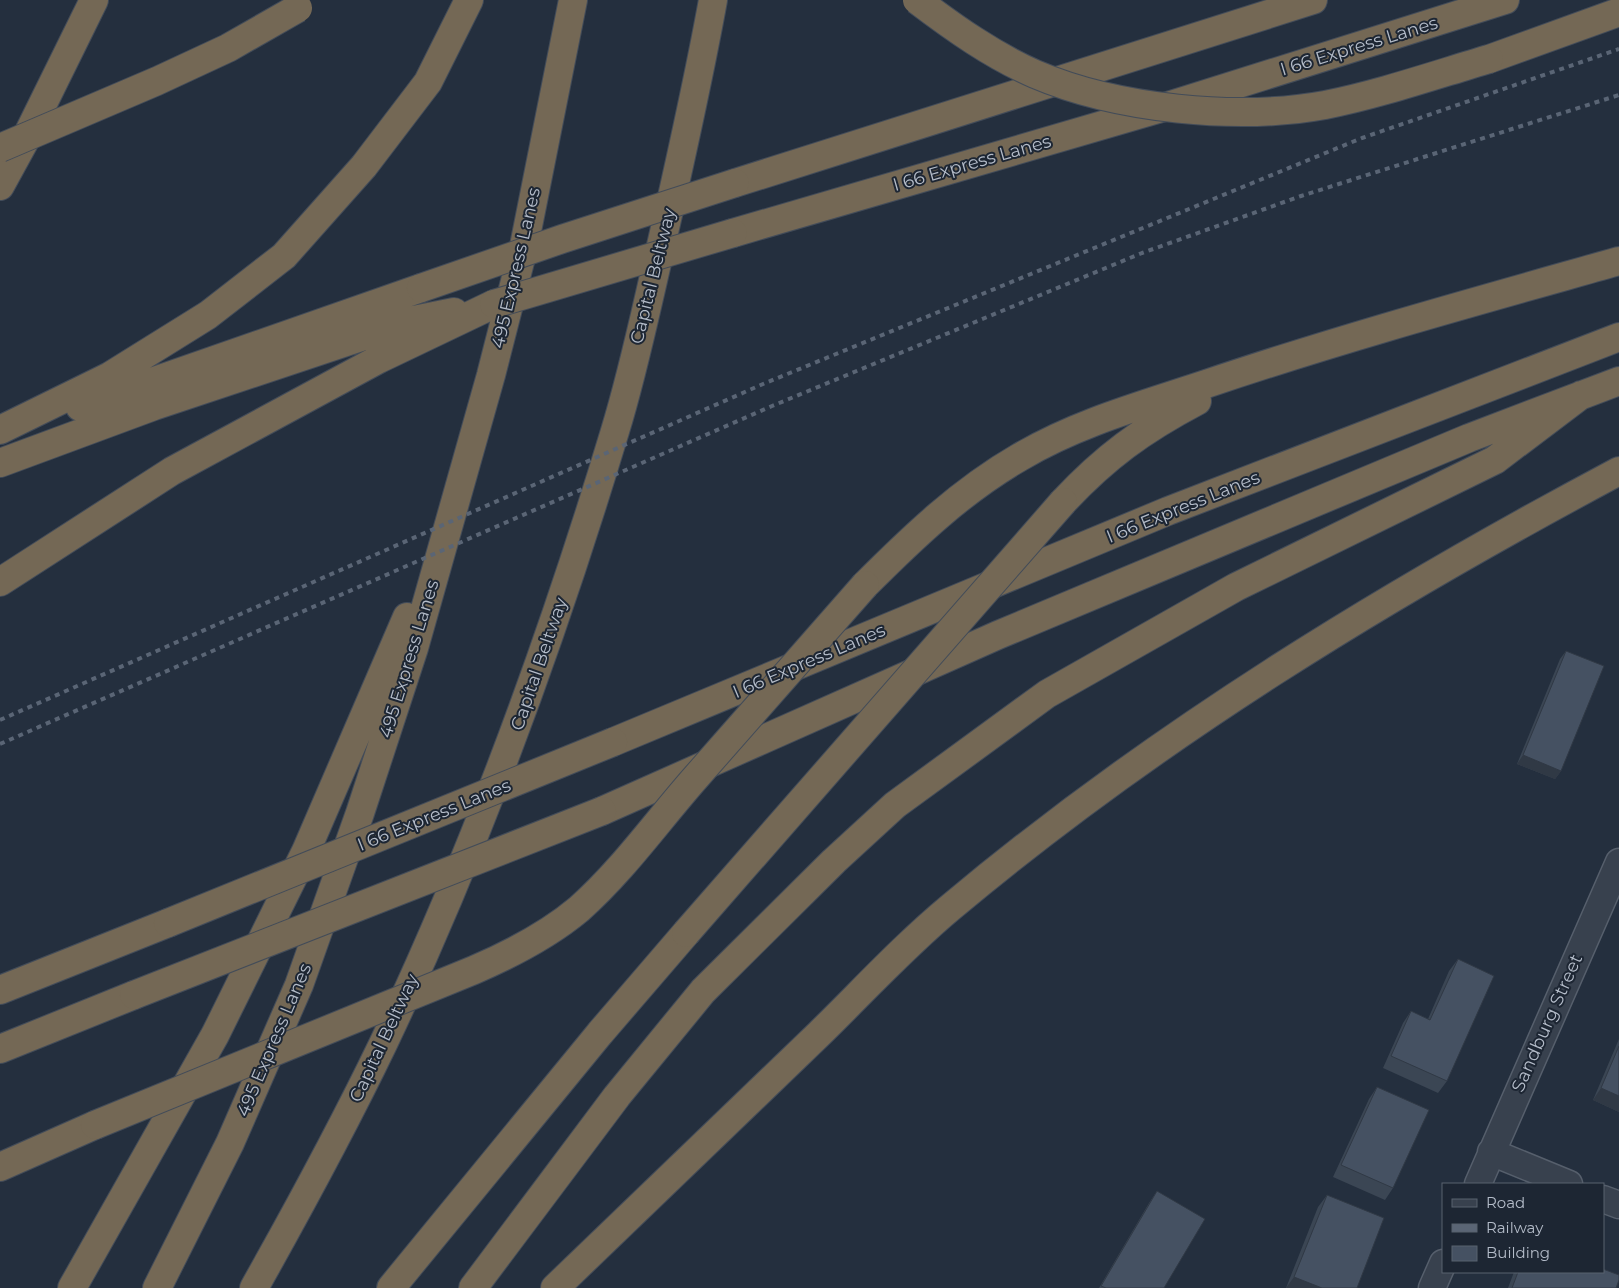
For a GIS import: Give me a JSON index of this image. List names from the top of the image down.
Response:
{
  "streets": {
    "highway": ["I 66 Express Lanes", "495 Express Lanes", "Capital Beltway"],
    "street": ["Sandburg Street"]
  },
  "legend": ["Road", "Railway", "Building"]
}
